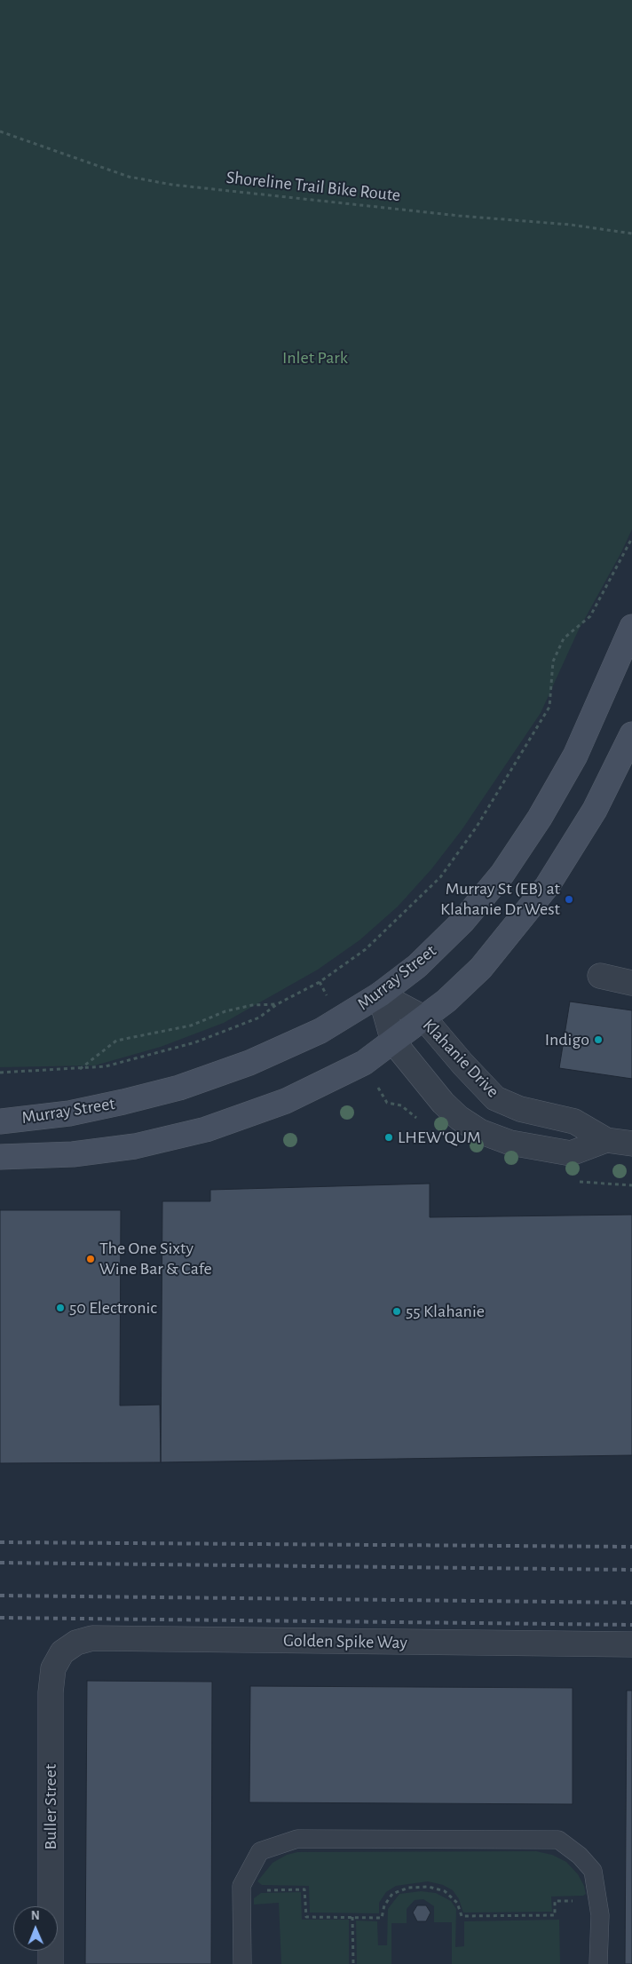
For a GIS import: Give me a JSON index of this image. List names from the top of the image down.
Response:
{
  "streets": {
    "main road": ["Murray Street"],
    "street": ["Klahanie Drive", "Golden Spike Way", "Buller Street"],
    "path": ["Shoreline Trail Bike Route"]
  },
  "crossings": [
    ["Murray Street", "Klahanie Drive"],
    ["Golden Spike Way", "Buller Street"]
  ],
  "parks": ["Inlet Park"],
  "places": [
    "Murray St (EB) at Klahanie Dr West",
    "Indigo",
    "LHEW'QUM",
    "The One Sixty Wine Bar & Cafe",
    "50 Electronic",
    "55 Klahanie"
  ],
  "north": "top"
}
